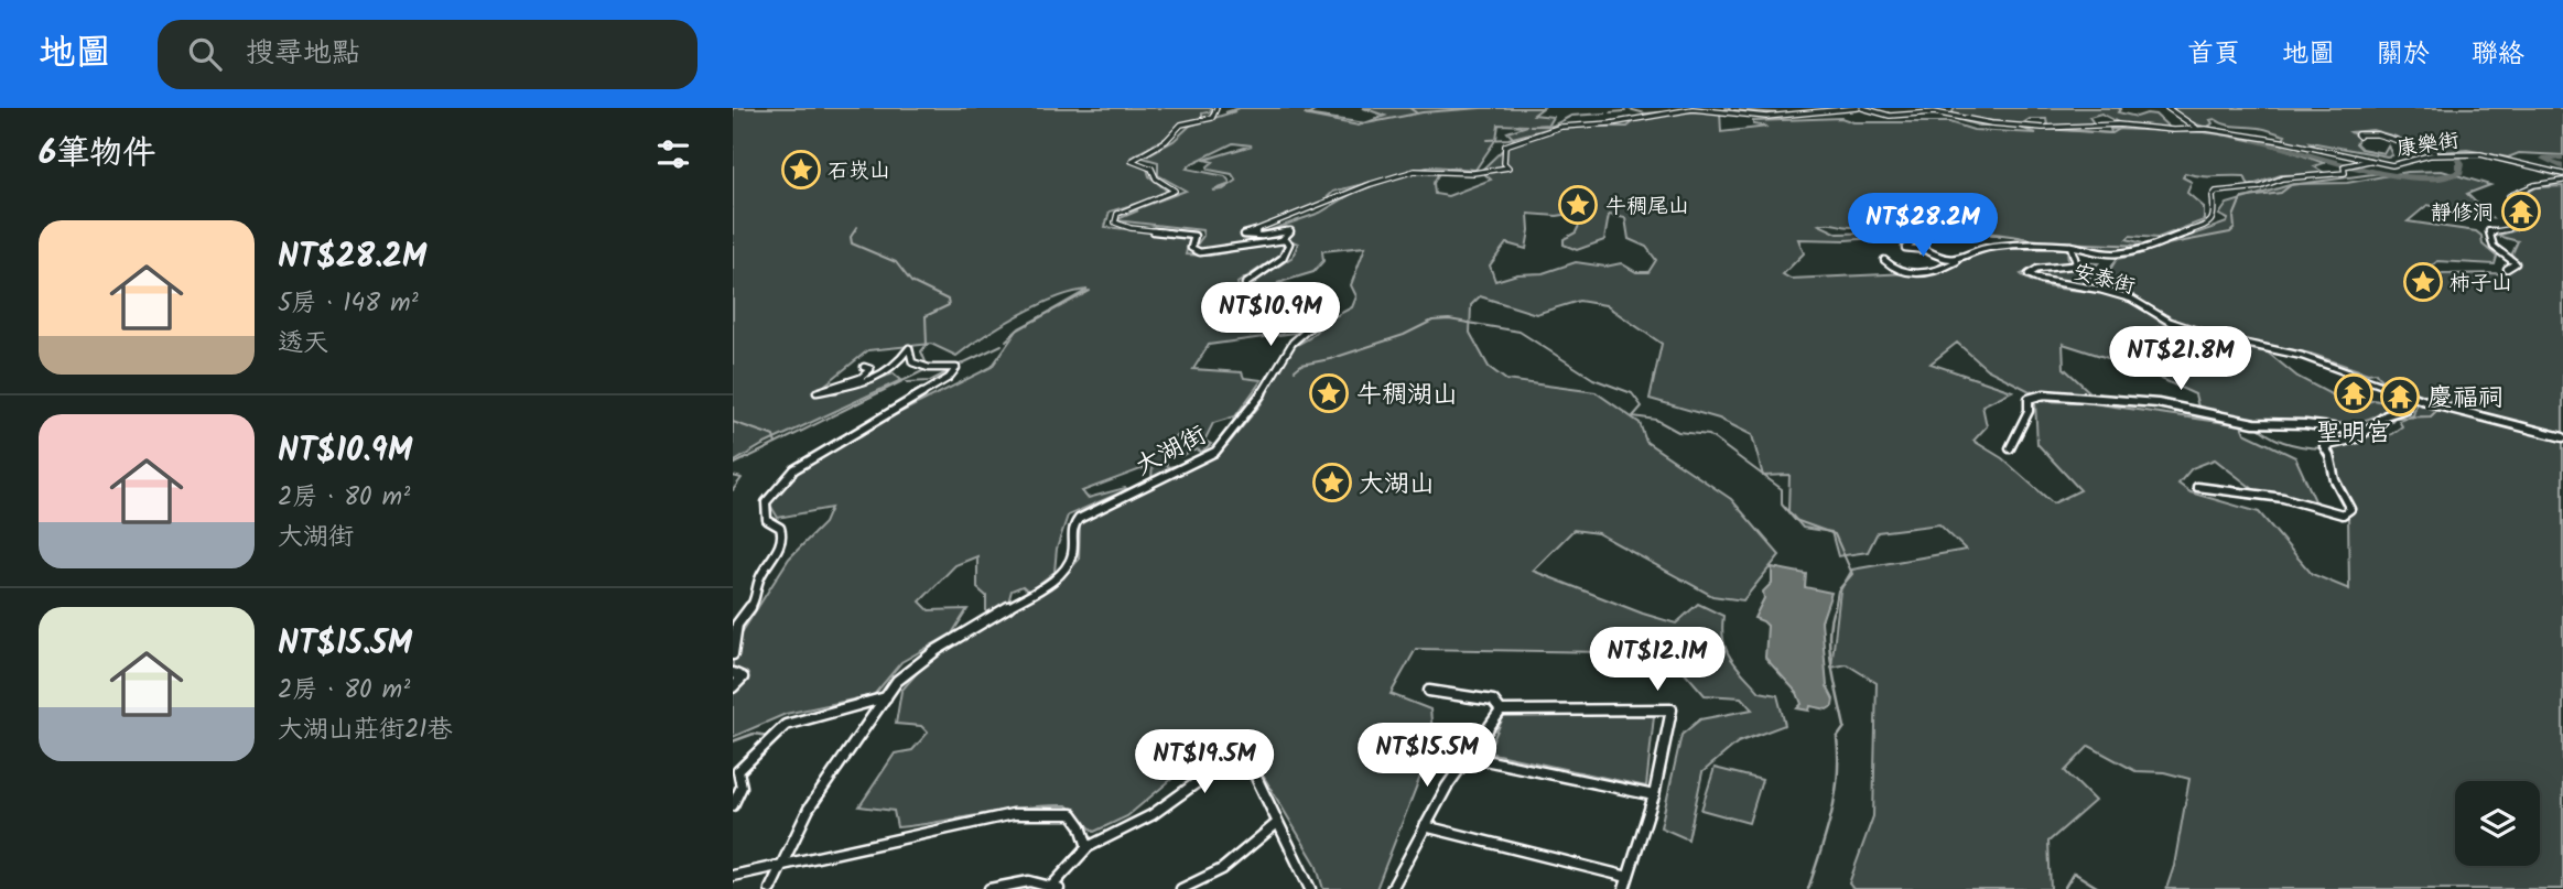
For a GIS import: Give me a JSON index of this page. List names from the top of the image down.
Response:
{
  "streets": {
    "street": ["康樂街", "安泰街", "大湖街"]
  },
  "crossings": [
    ["康樂街", "大湖街"]
  ],
  "places": {
    "place": [
      "石崁山",
      "牛稠尾山",
      "柿子山",
      "牛稠湖山",
      "大湖山"
    ],
    "temple": ["靜修洞", "聖明宮", "慶福祠"]
  },
  "page": {
    "header": "地圖",
    "search": "搜尋地點",
    "nav": [
      "首頁",
      "地圖",
      "關於",
      "聯絡"
    ],
    "heading": "6筆物件",
    "price": [
      "NT$28.2M",
      "NT$10.9M",
      "NT$21.8M",
      "NT$12.1M",
      "NT$15.5M",
      "NT$19.5M"
    ],
    "list": [
      {
        "name": "NT$28.2M",
        "note": "5房 · 148 m² · 透天"
      },
      {
        "name": "NT$10.9M",
        "note": "2房 · 80 m² · 大湖街"
      },
      {
        "name": "NT$15.5M",
        "note": "2房 · 80 m² · 大湖山莊街21巷"
      }
    ]
  }
}
